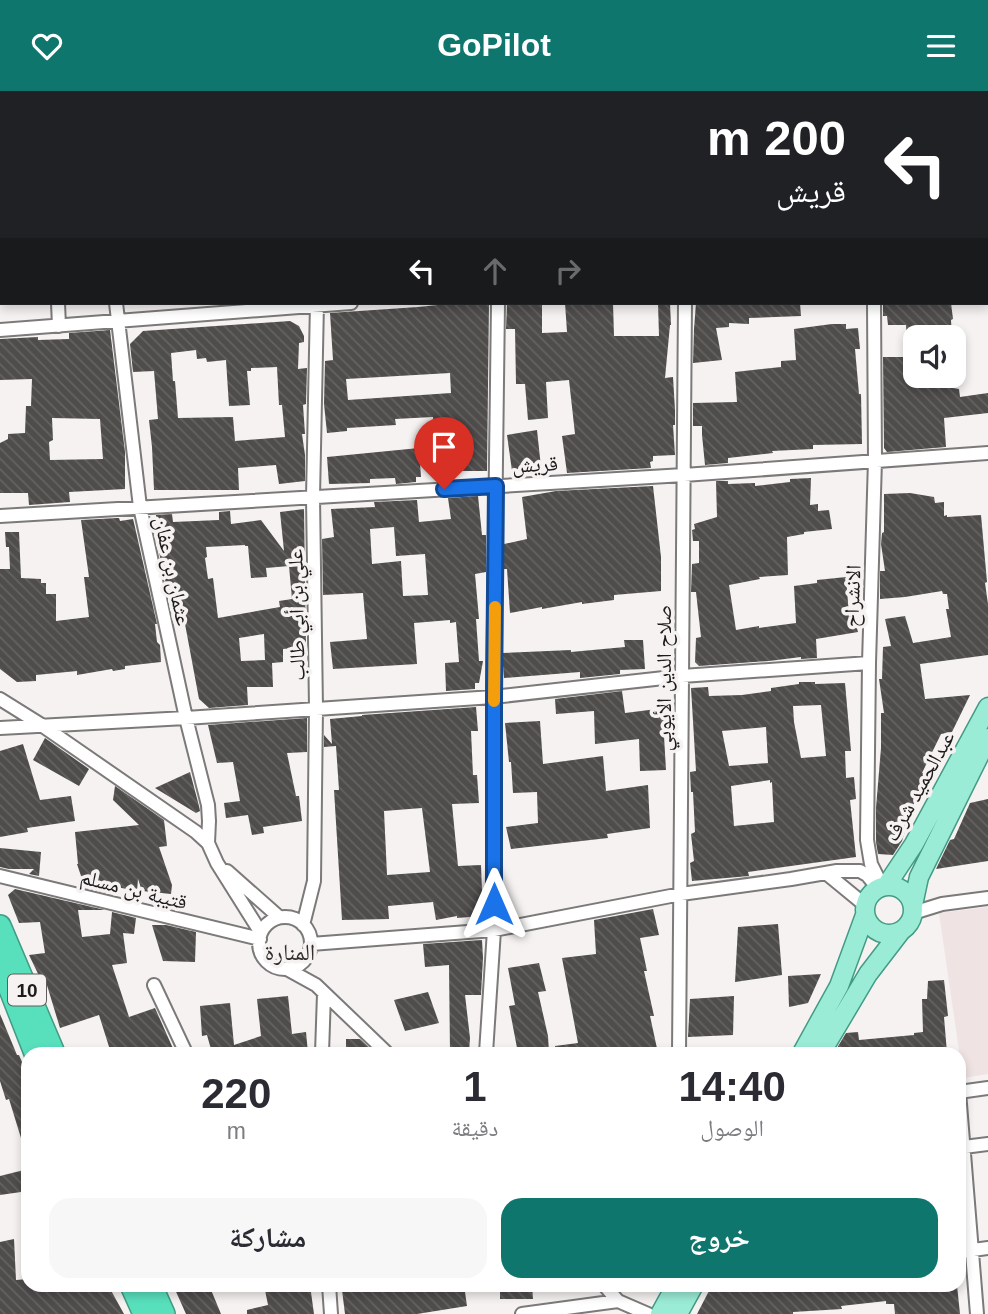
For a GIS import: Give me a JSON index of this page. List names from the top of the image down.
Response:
{
  "streets": {
    "highway": ["10"],
    "main road": ["عبدالحميد شرف"],
    "street": [
      "قريش",
      "عثمان بن عفان",
      "الانشراح",
      "علي بن أبي طالب",
      "صلاح الدين الأيوبي",
      "قتيبة بن مسلم"
    ]
  },
  "crossings": [
    ["قريش", "عثمان بن عفان"],
    ["قريش", "الانشراح"],
    ["قريش", "علي بن أبي طالب"],
    ["قريش", "صلاح الدين الأيوبي"],
    ["الانشراح", "عبدالحميد شرف"],
    ["علي بن أبي طالب", "قتيبة بن مسلم"]
  ],
  "districts": ["المنارة"],
  "page": {
    "header": "GoPilot",
    "turn": ["200 m", "قريش"],
    "eta": [
      "14:40",
      "الوصول",
      "1",
      "دقيقة",
      "220",
      "m"
    ],
    "buttons": ["خروج", "مشاركة"]
  }
}
